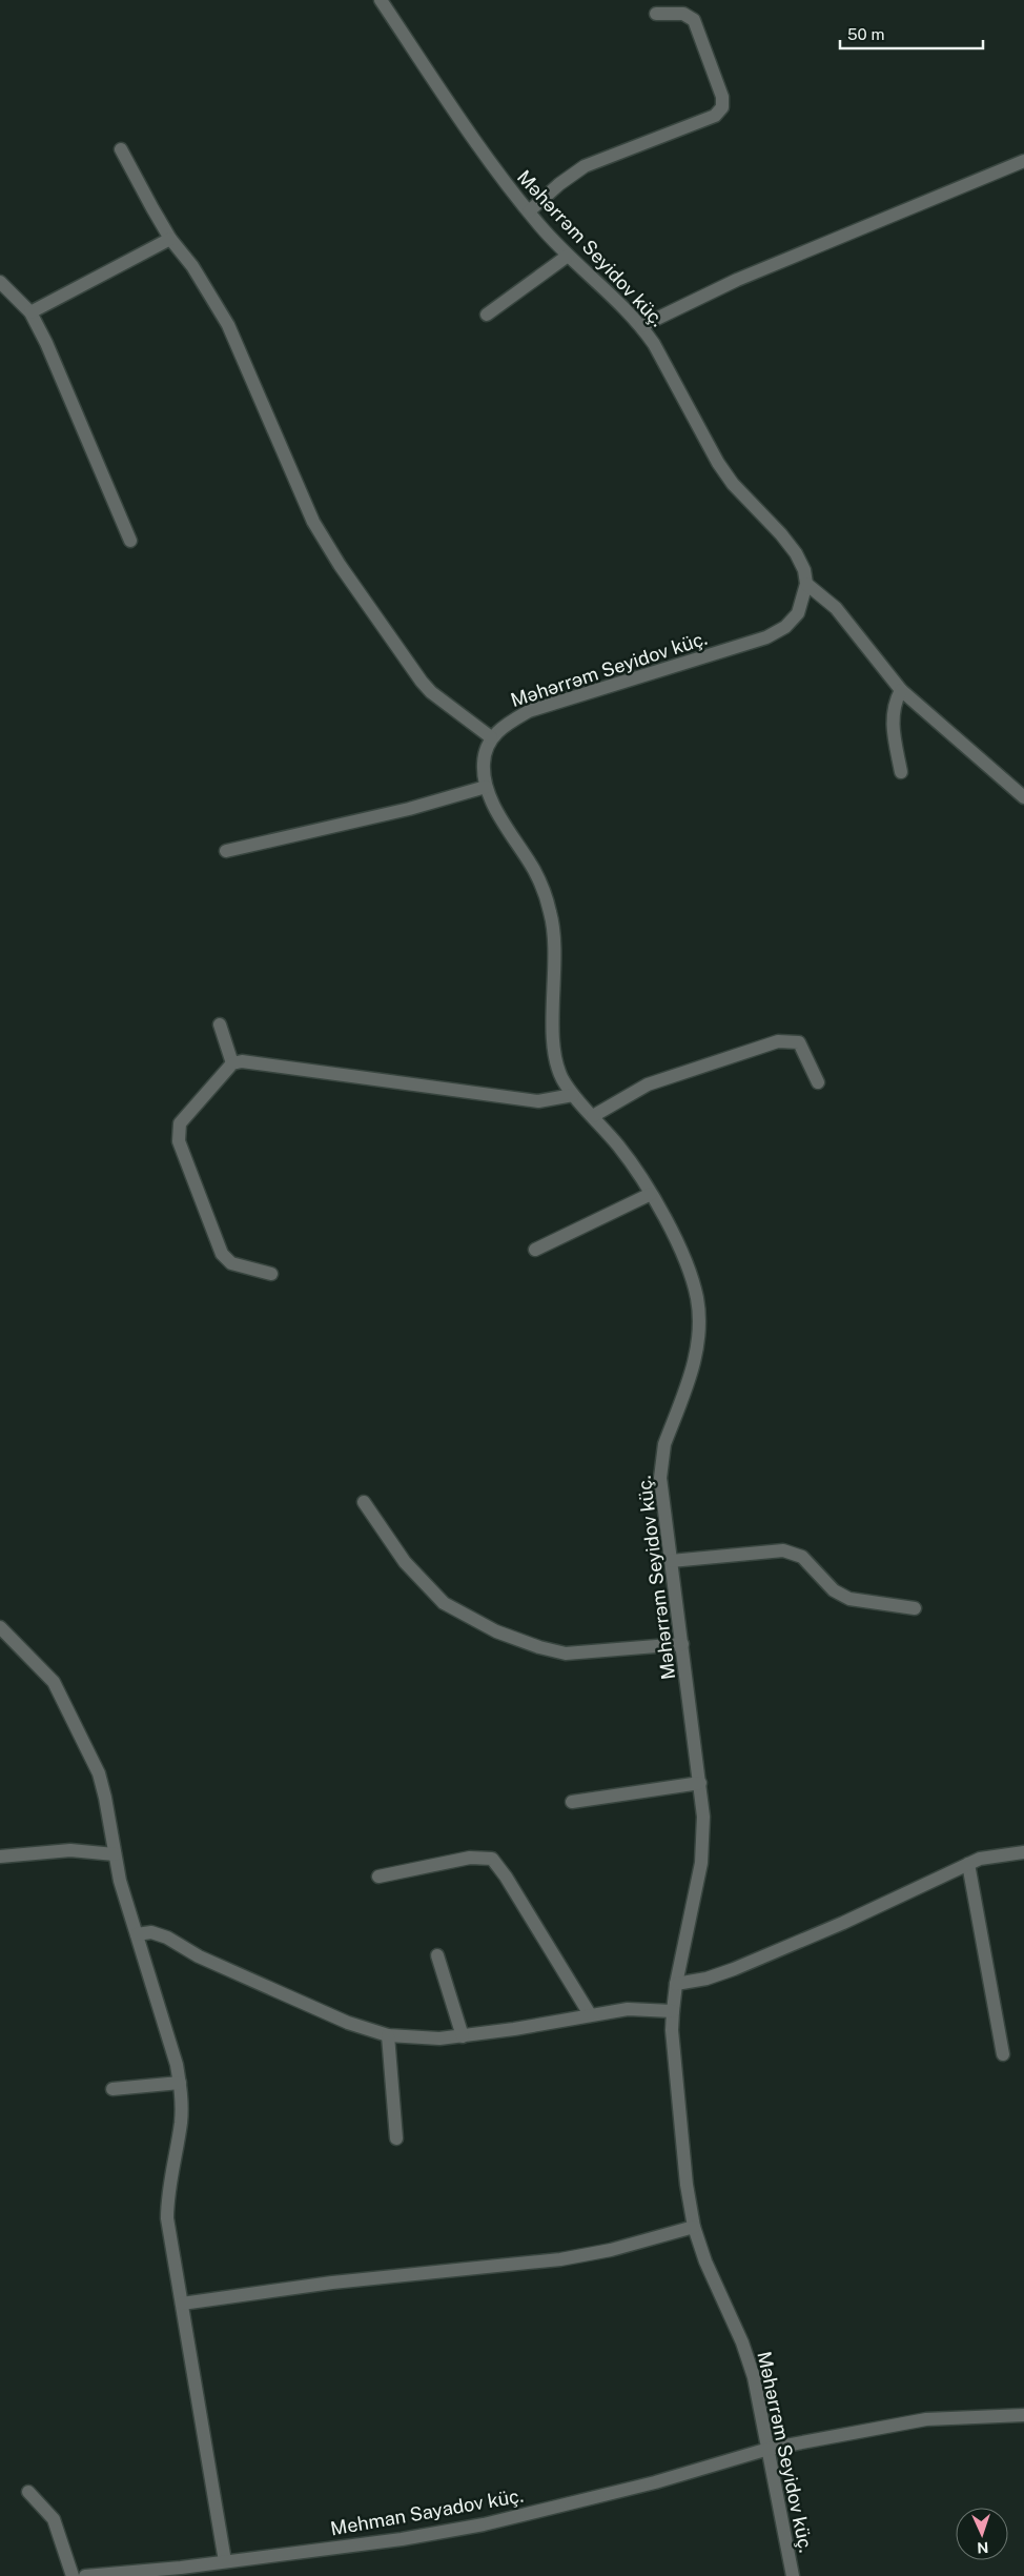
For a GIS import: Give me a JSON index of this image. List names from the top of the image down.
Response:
{
  "streets": {
    "street": ["Məhərrəm Seyidov küç.", "Mehman Sayadov küç."]
  },
  "crossings": [
    ["Məhərrəm Seyidov küç.", "Mehman Sayadov küç."]
  ],
  "scale_bar": "50 m",
  "north": "bottom"
}
